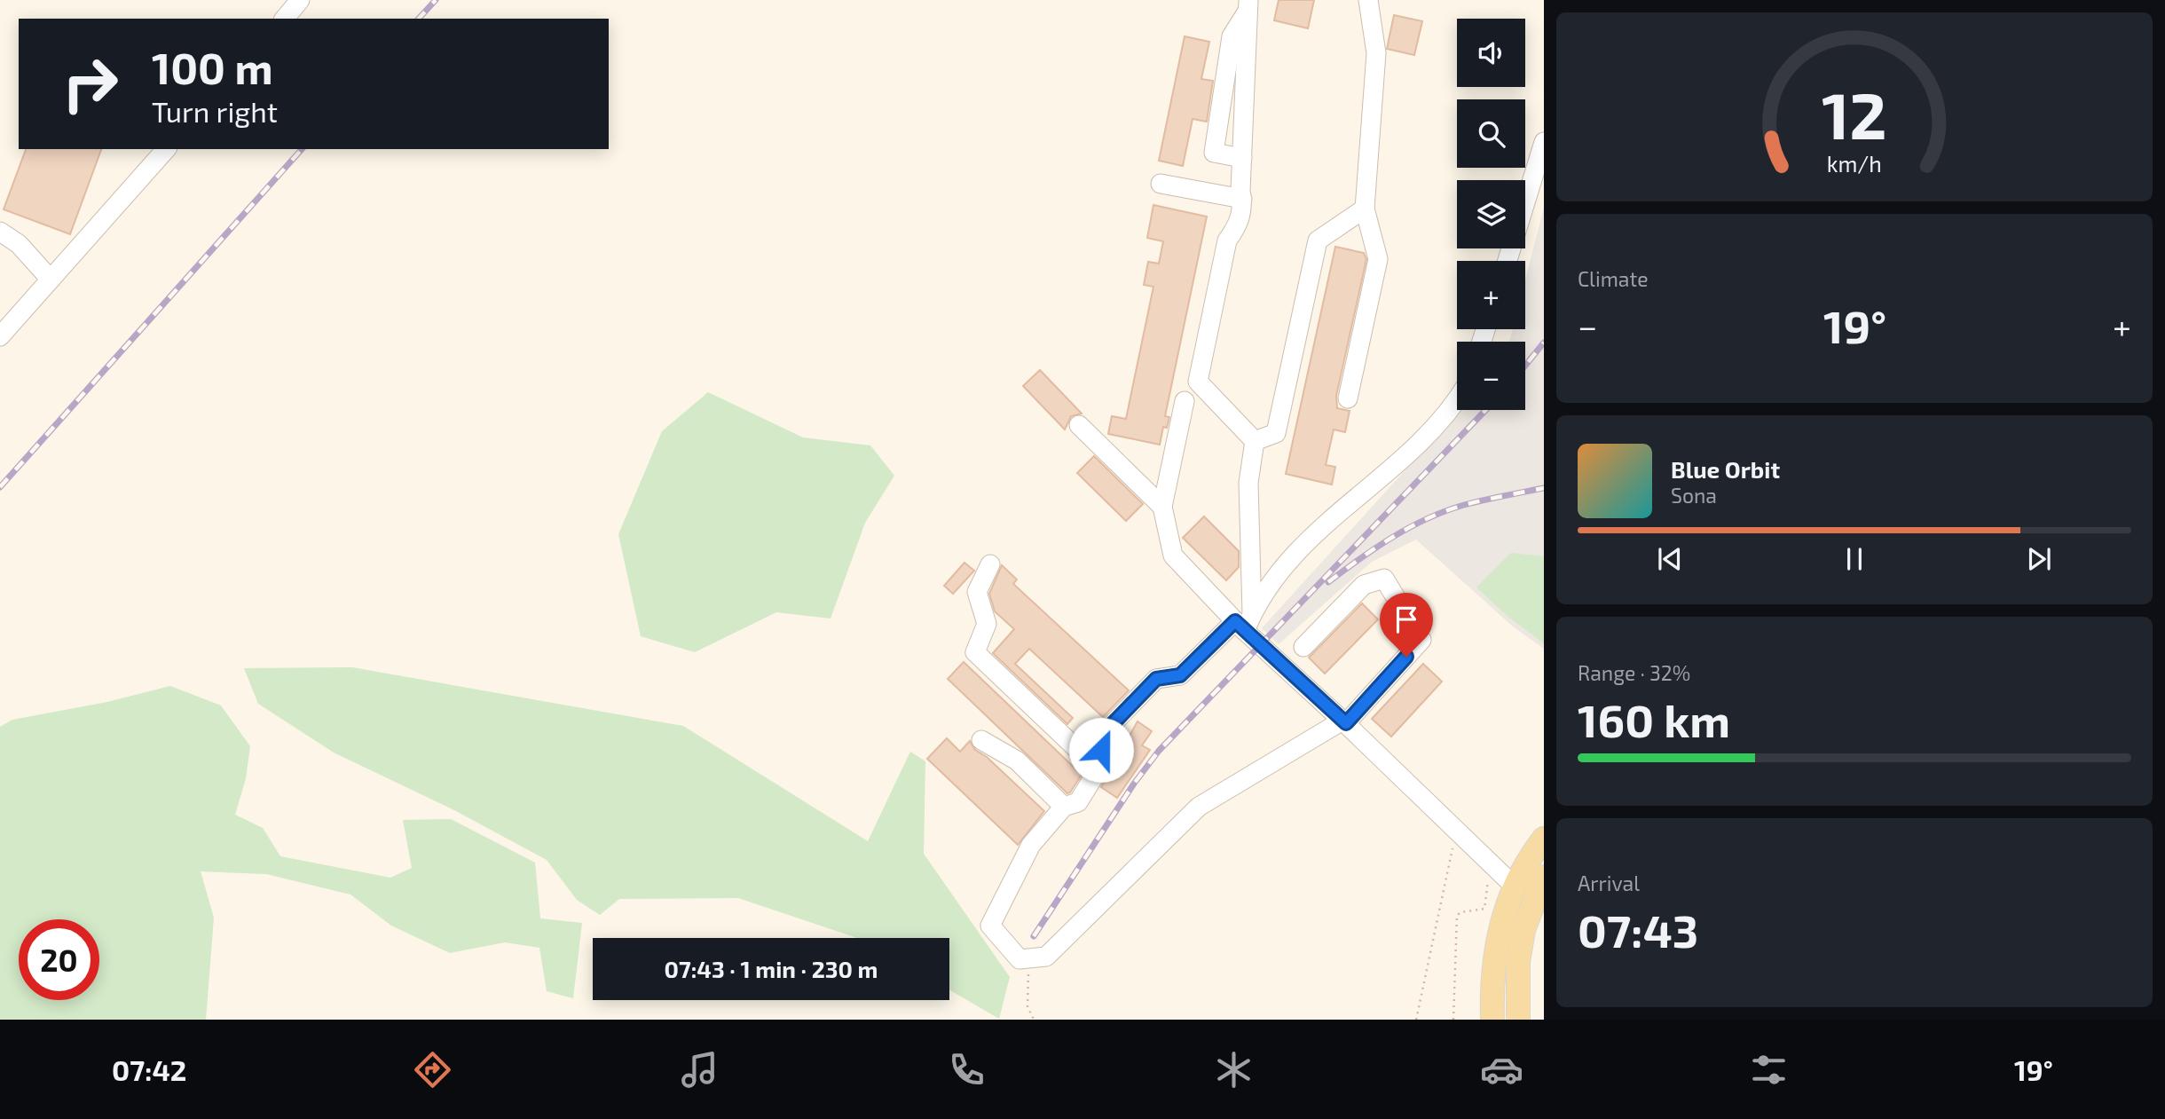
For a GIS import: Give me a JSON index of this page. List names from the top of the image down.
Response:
{
  "page": {
    "map_buttons": ["+", "−"],
    "turn": ["100 m", "Turn right"],
    "tile": [
      "Climate",
      ["Range · 32%", "160 km"],
      ["Arrival", "07:43"]
    ],
    "heat": ["−", "19°", "+"],
    "song": ["Blue Orbit", "Sona"],
    "limit": "20",
    "trip": "07:43 · 1 min · 230 m",
    "tabs": ["07:42", "19°"],
    "gauge": ["12", "km/h"]
  }
}
